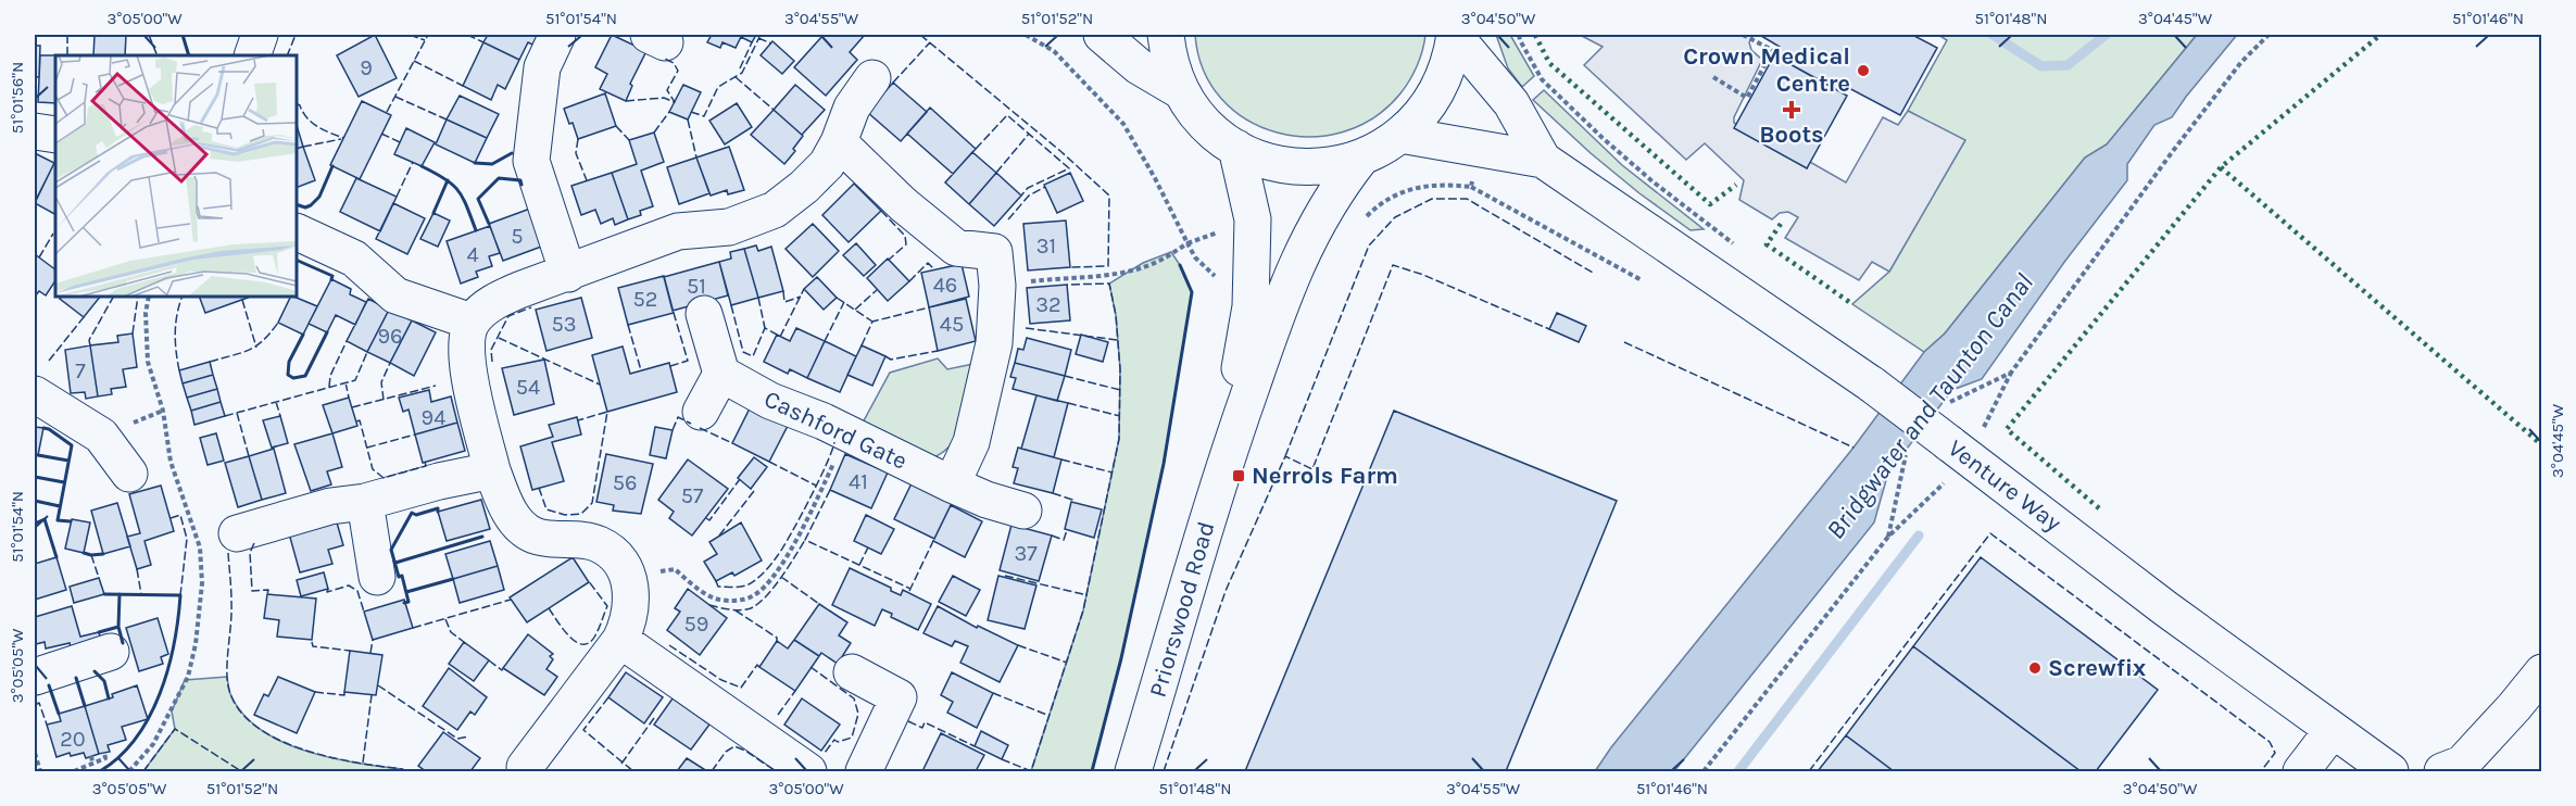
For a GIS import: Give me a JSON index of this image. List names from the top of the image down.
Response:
{
  "streets": {
    "street": ["Cashford Gate", "Venture Way", "Priorswood Road"]
  },
  "water": ["Bridgwater and Taunton Canal"],
  "places": {
    "other": ["Crown Medical Centre", "Screwfix"],
    "health": ["Boots"],
    "transit": ["Nerrols Farm"]
  },
  "house_numbers": [
    "9",
    "5",
    "31",
    "4",
    "46",
    "51",
    "52",
    "32",
    "53",
    "45",
    "96",
    "7",
    "54",
    "94",
    "41",
    "56",
    "57",
    "37",
    "59",
    "20"
  ],
  "coordinates": [
    "3°05'00\"W",
    "51°01'54\"N",
    "3°04'55\"W",
    "51°01'52\"N",
    "3°04'50\"W",
    "51°01'48\"N",
    "3°04'45\"W",
    "51°01'46\"N",
    "51°01'56\"N",
    "3°05'05\"W"
  ]
}
